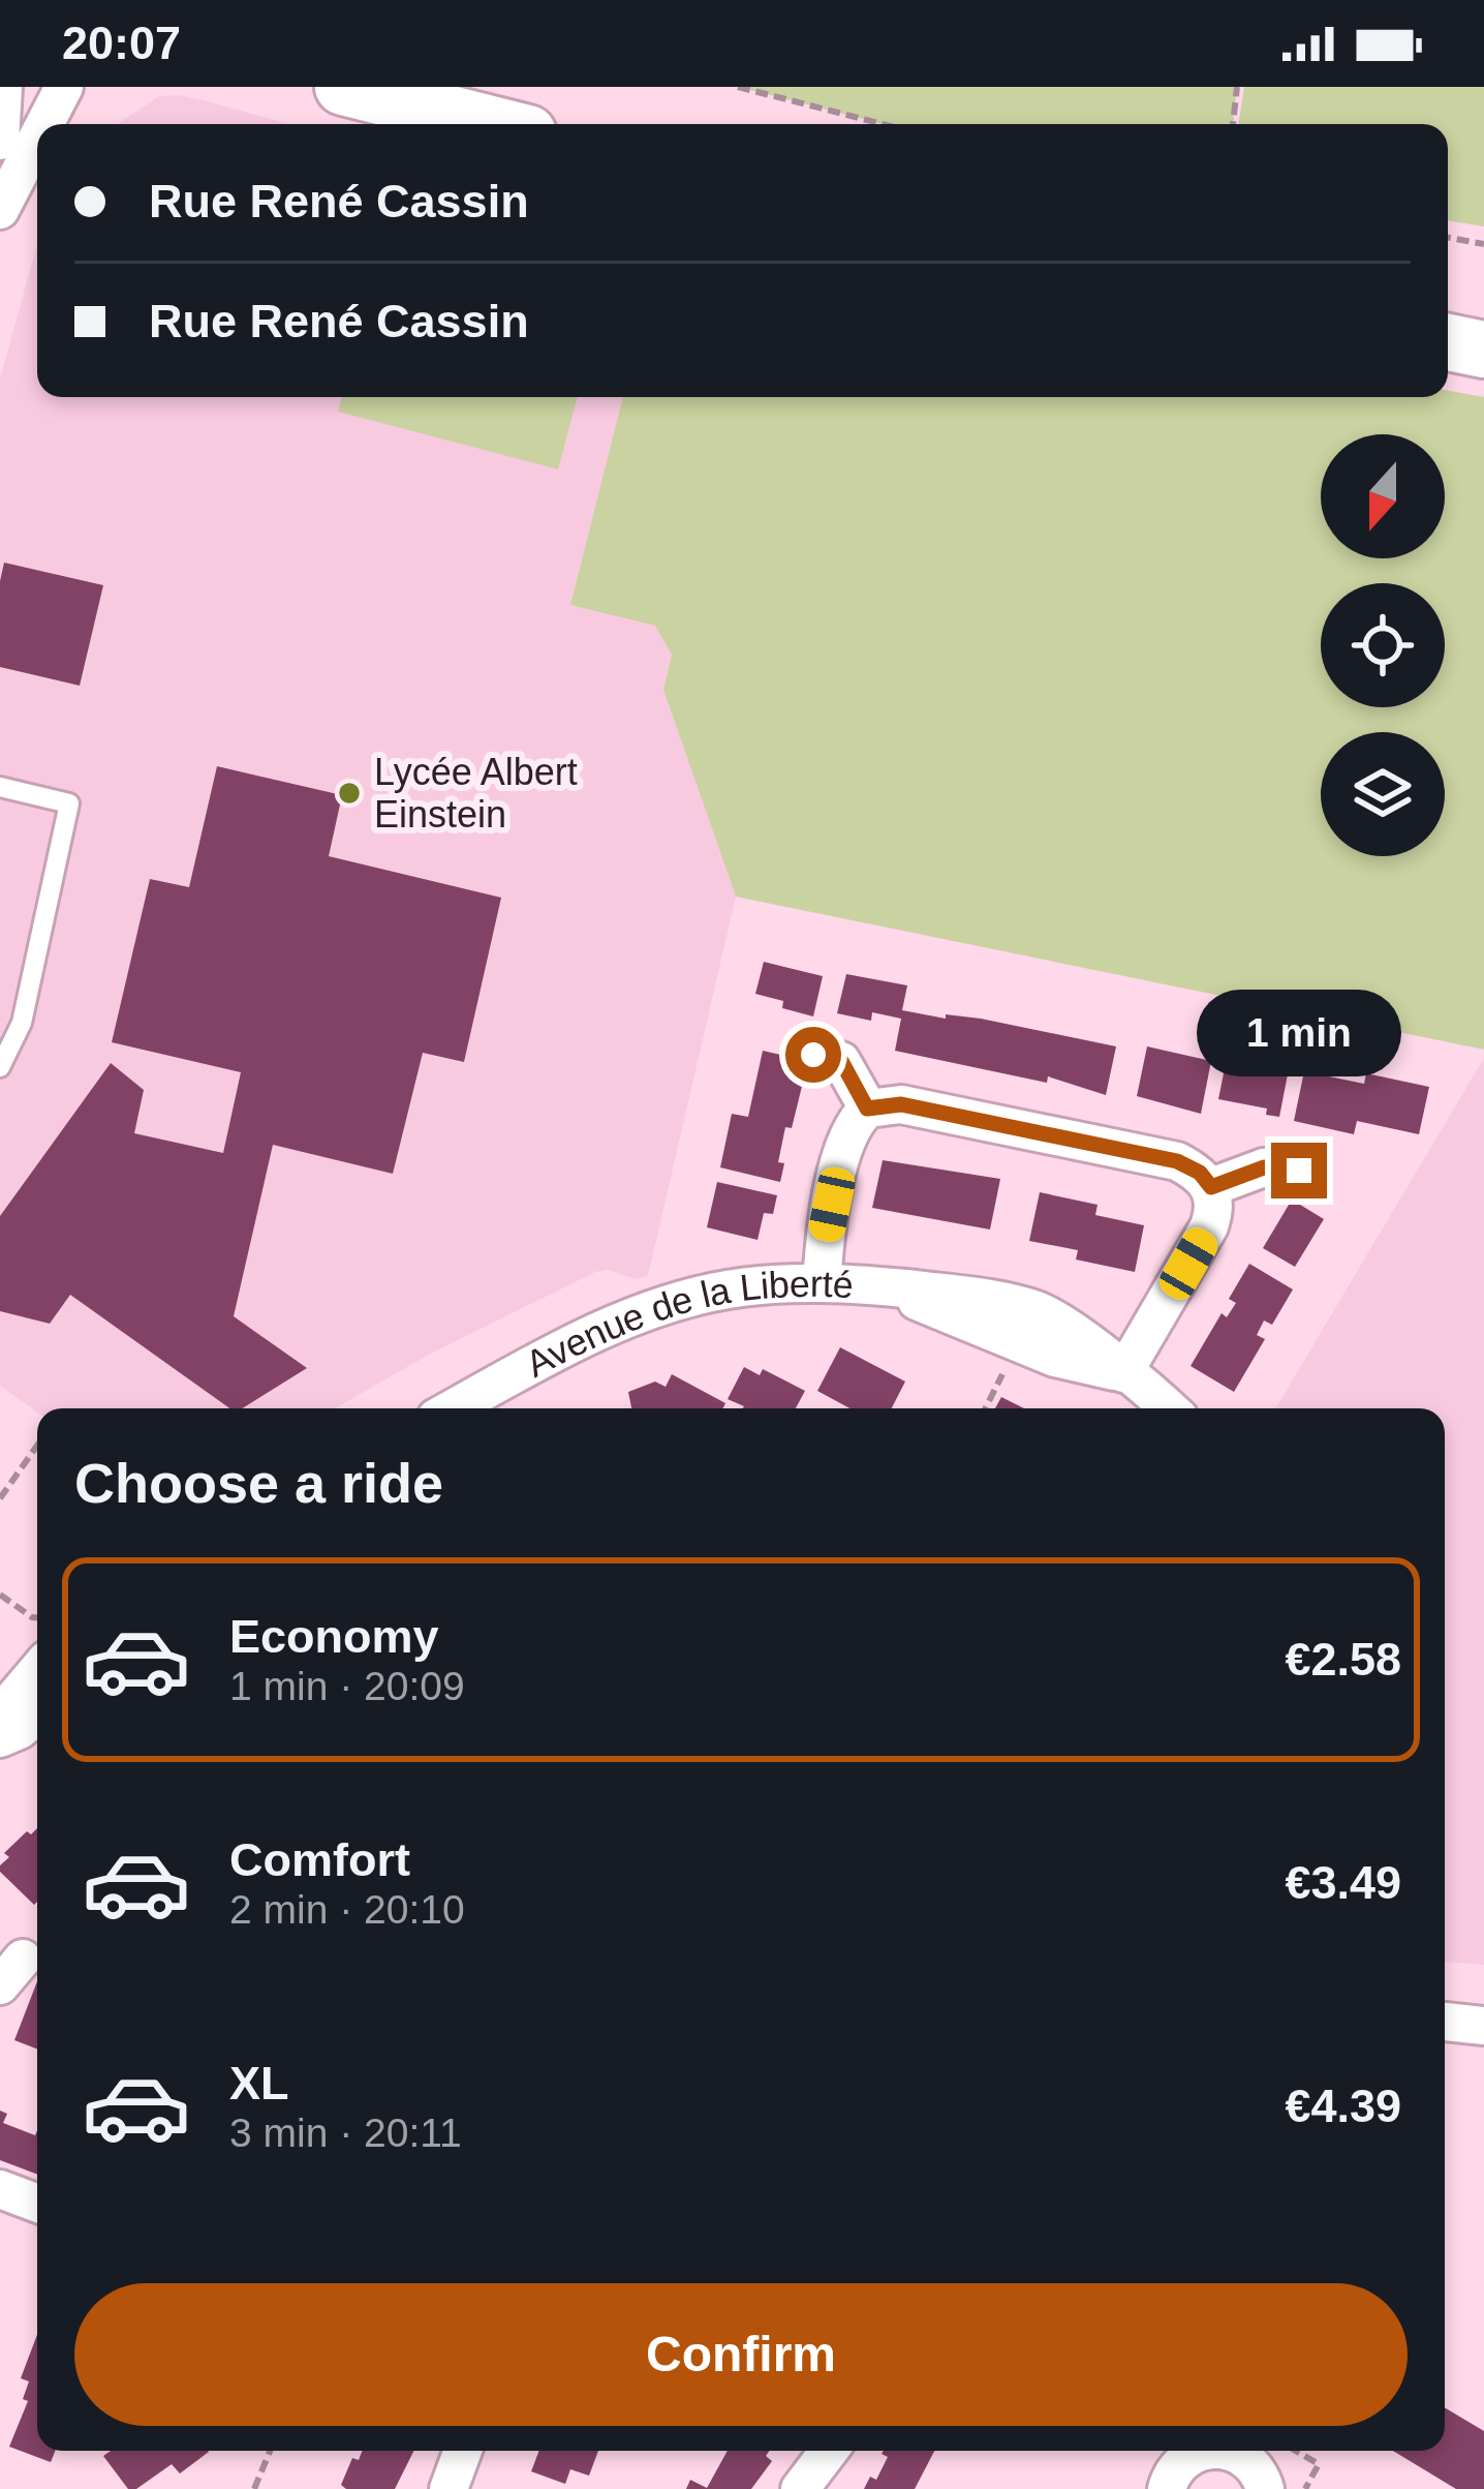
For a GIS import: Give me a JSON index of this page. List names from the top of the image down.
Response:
{
  "streets": {
    "street": ["Avenue de la Liberté"]
  },
  "places": ["Lycée Albert Einstein"],
  "north": "bottom",
  "page": {
    "status": "20:07",
    "banner": ["Rue René Cassin", "Rue René Cassin"],
    "bubble": "1 min",
    "heading": "Choose a ride",
    "list": [
      {
        "name": "Economy",
        "note": "1 min · 20:09",
        "value": "€2.58"
      },
      {
        "name": "Comfort",
        "note": "2 min · 20:10",
        "value": "€3.49"
      },
      {
        "name": "XL",
        "note": "3 min · 20:11",
        "value": "€4.39"
      }
    ],
    "buttons": "Confirm"
  }
}
